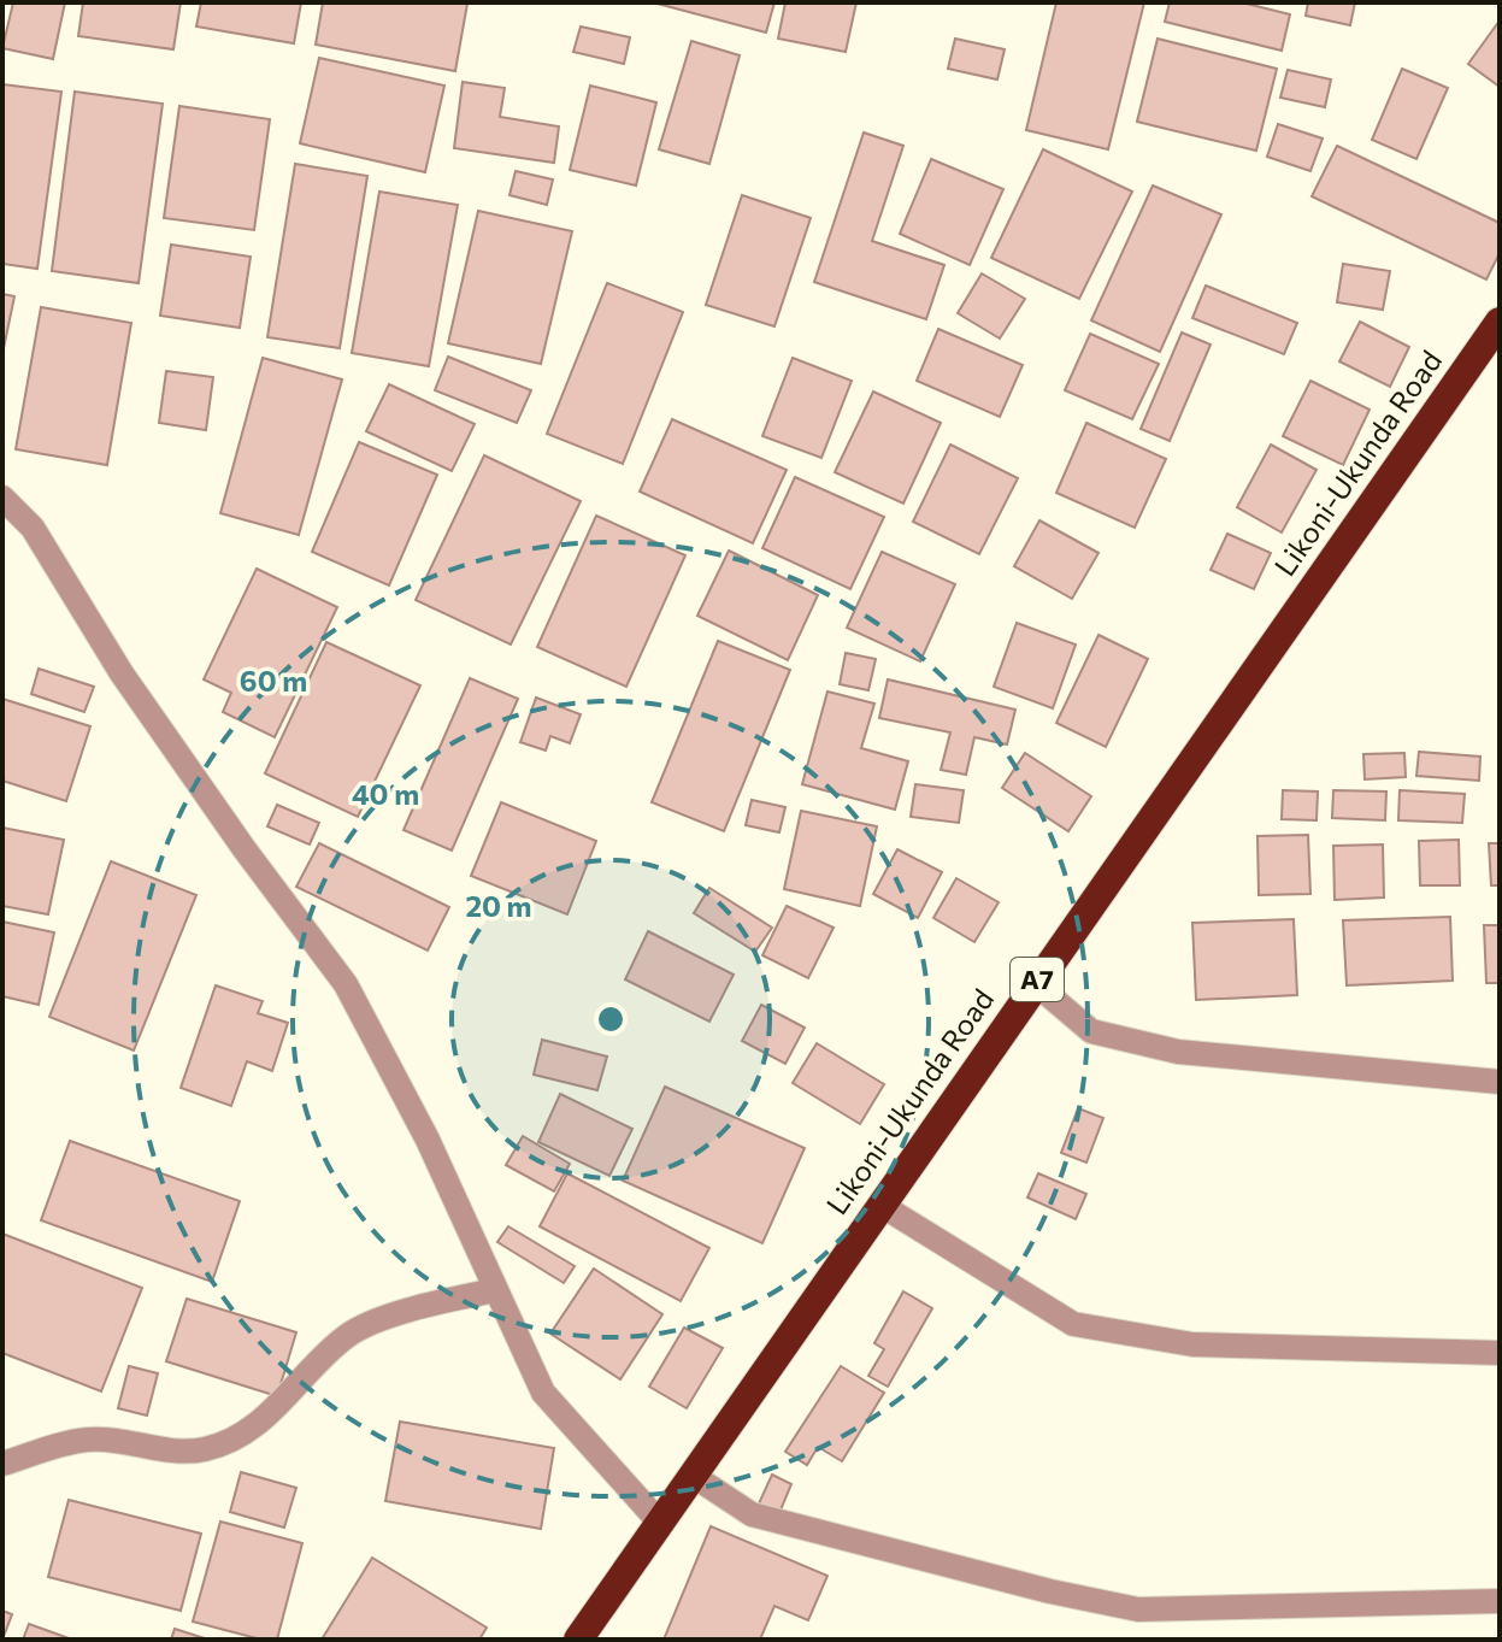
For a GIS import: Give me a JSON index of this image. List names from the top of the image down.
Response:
{
  "streets": {
    "highway": ["Likoni-Ukunda Road", "A7"]
  },
  "rings": ["60 m", "40 m", "20 m"]
}
